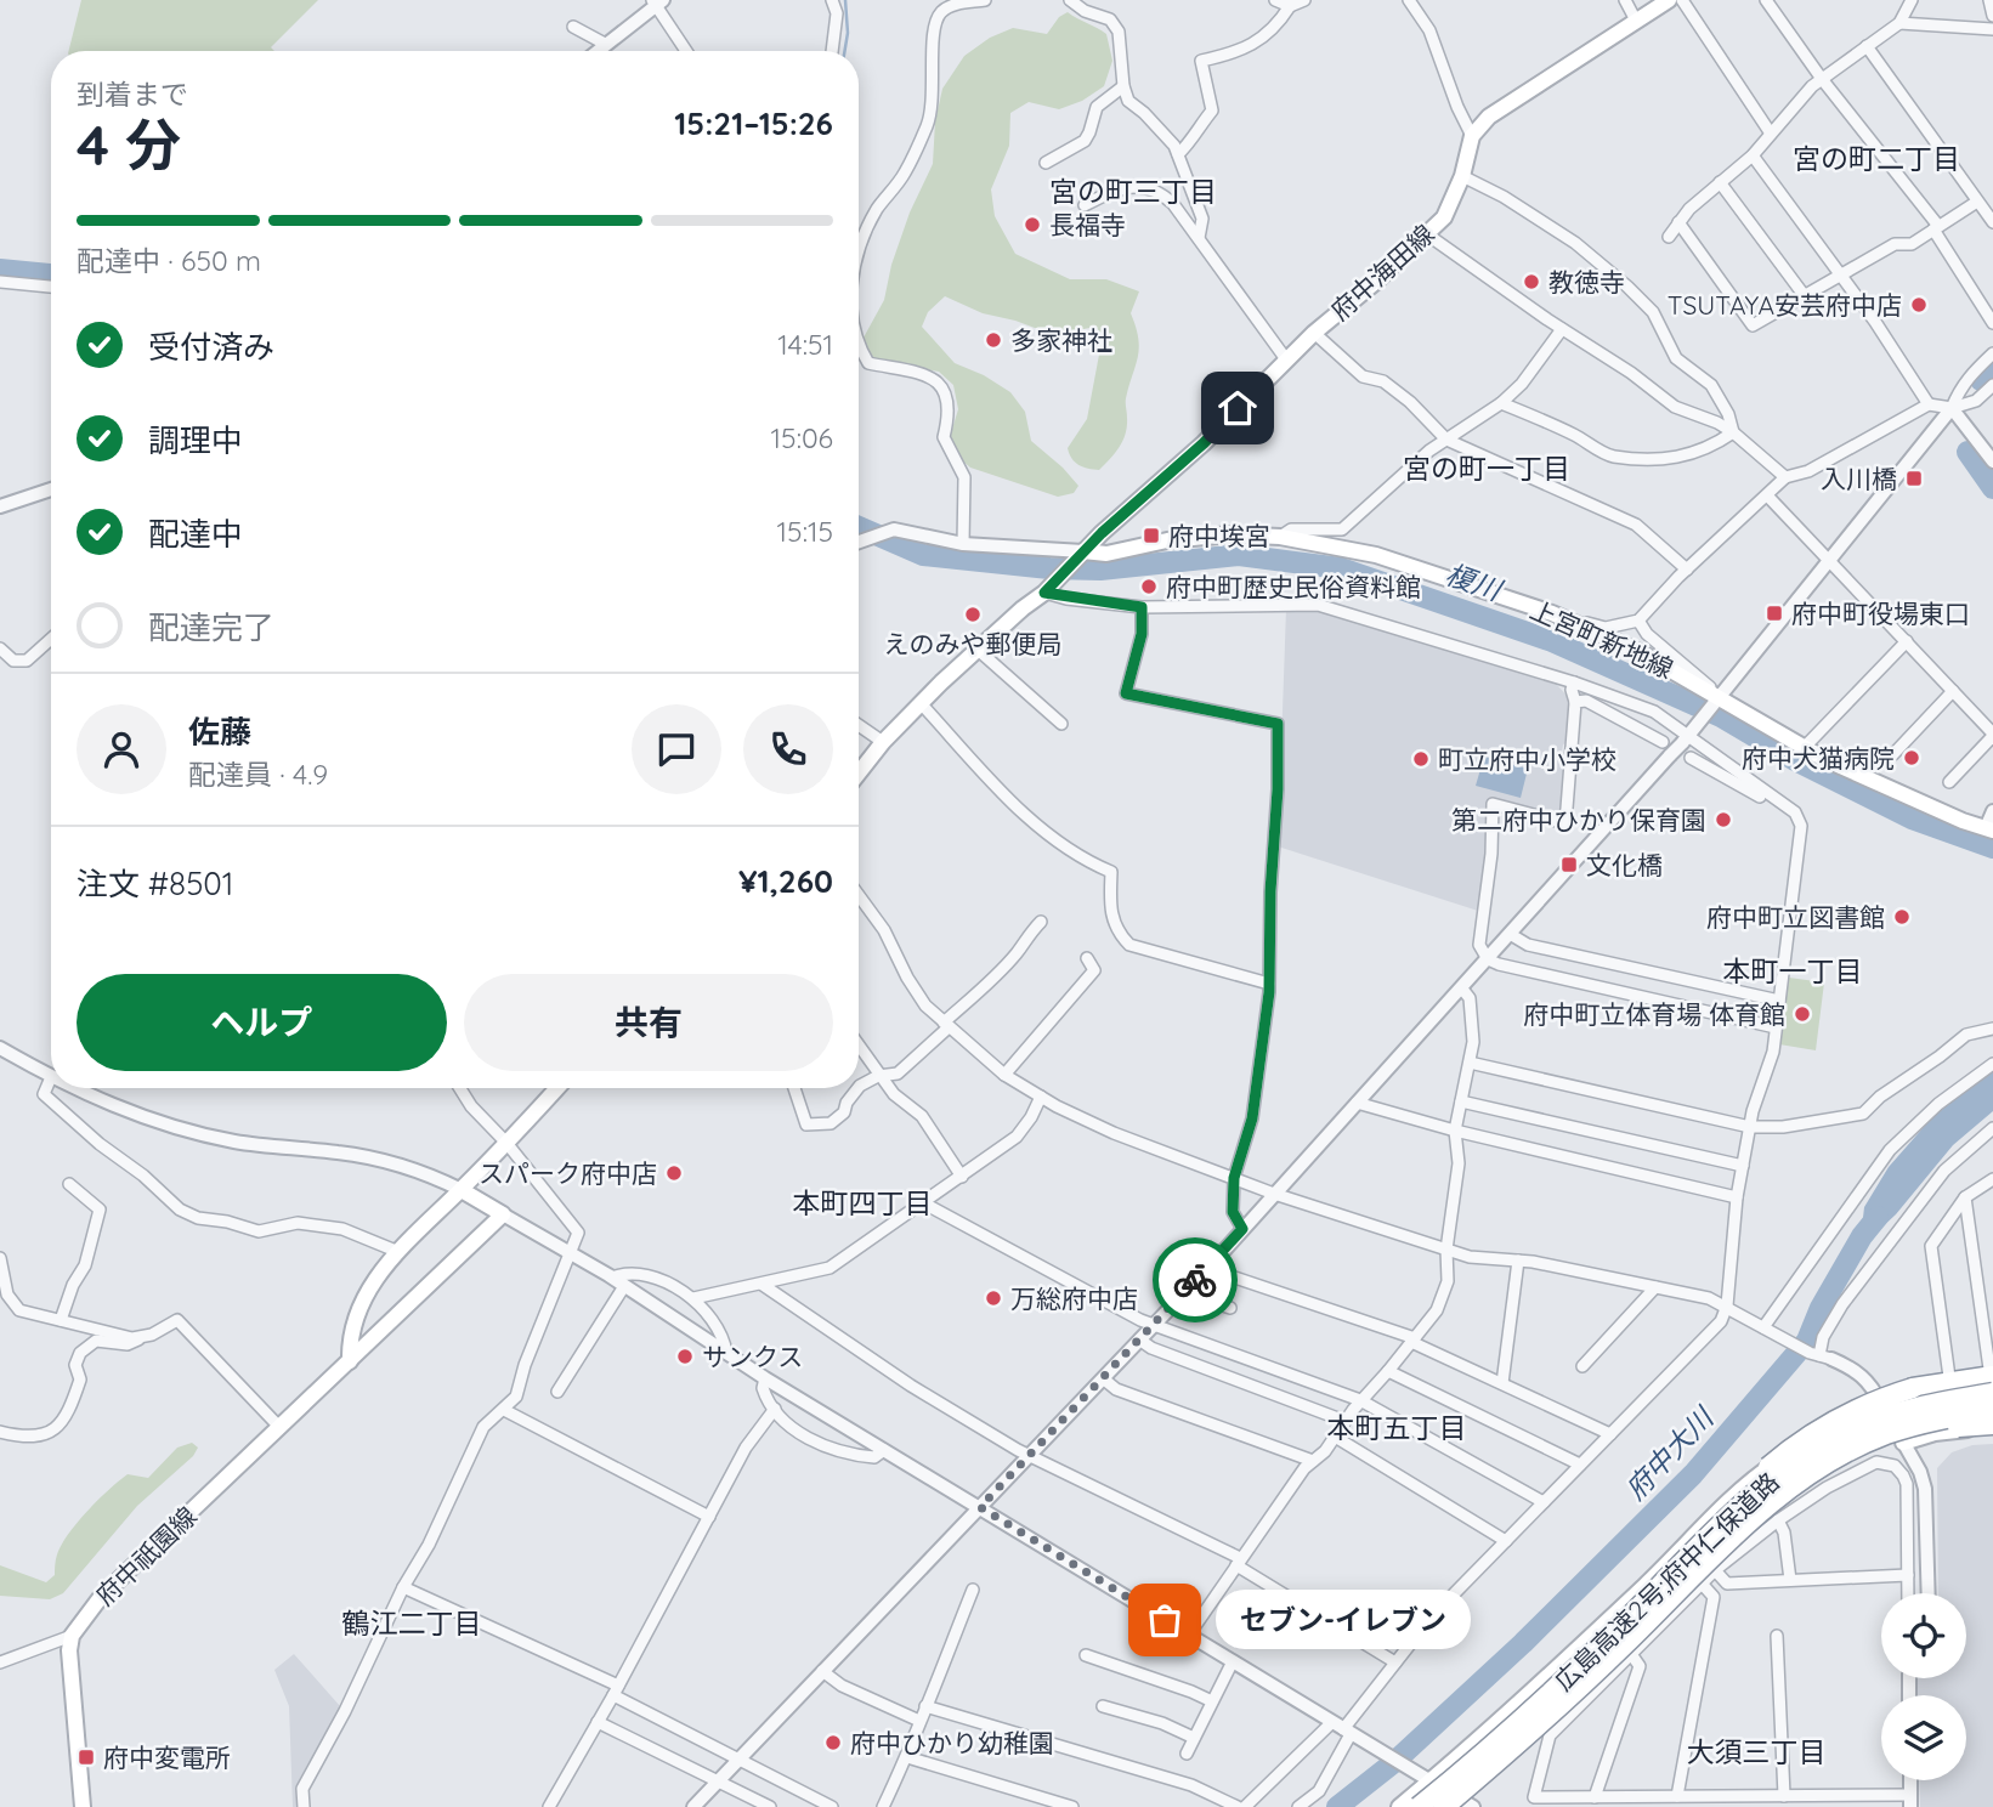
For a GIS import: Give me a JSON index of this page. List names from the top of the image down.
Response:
{
  "streets": {
    "highway": ["広島高速2号;府中仁保道路"],
    "main road": ["府中海田線", "上宮町新地線", "府中祇園線"]
  },
  "crossings": [
    ["府中海田線", "上宮町新地線"]
  ],
  "districts": [
    "宮の町二丁目",
    "宮の町三丁目",
    "宮の町一丁目",
    "本町一丁目",
    "本町四丁目",
    "本町五丁目",
    "鶴江二丁目",
    "大須三丁目"
  ],
  "water": ["榎川", "府中大川"],
  "places": {
    "other": [
      "長福寺",
      "教徳寺",
      "TSUTAYA安芸府中店",
      "多家神社",
      "府中町歴史民俗資料館",
      "えのみや郵便局",
      "府中犬猫病院",
      "町立府中小学校",
      "第二府中ひかり保育園",
      "府中町立図書館",
      "府中町立体育場 体育館",
      "スパーク府中店",
      "万総府中店",
      "サンクス",
      "セブン-イレブン",
      "府中ひかり幼稚園"
    ],
    "transit": [
      "入川橋",
      "府中埃宮",
      "府中町役場東口",
      "文化橋",
      "府中変電所"
    ]
  },
  "page": {
    "heading": ["4 分", "到着まで", "15:21–15:26"],
    "panel": [
      "佐藤",
      "配達員 · 4.9",
      "注文 #8501",
      "¥1,260"
    ],
    "bar": "配達中 · 650 m",
    "list": [
      ["受付済み", "14:51"],
      ["調理中", "15:06"],
      ["配達中", "15:15"],
      "配達完了"
    ],
    "buttons": ["ヘルプ", "共有"],
    "bubble": "セブン-イレブン"
  }
}
